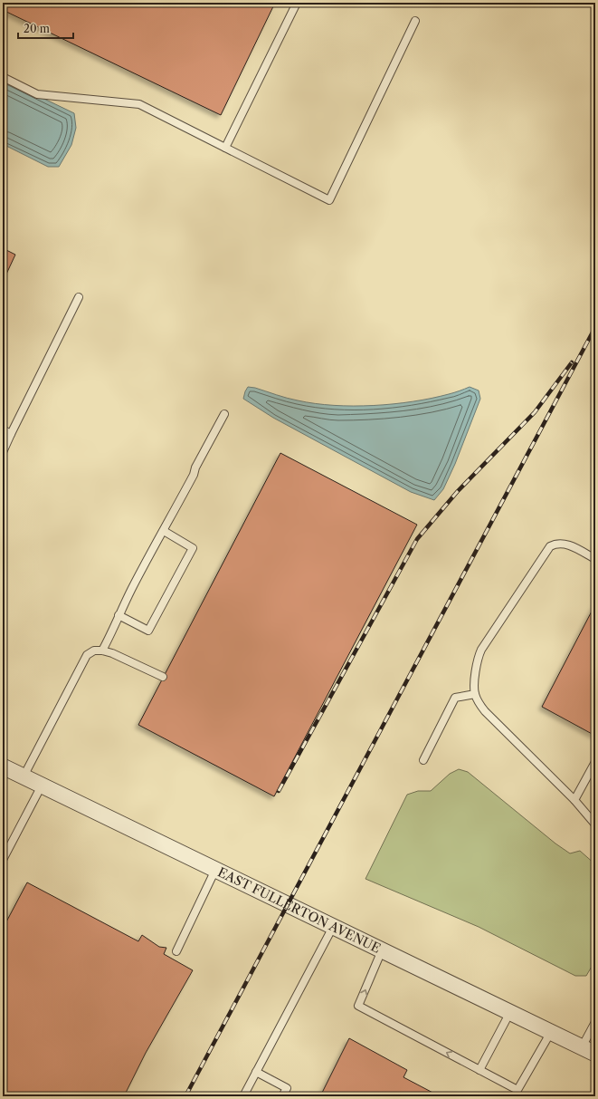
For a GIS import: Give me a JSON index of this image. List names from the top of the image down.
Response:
{
  "streets": {
    "street": ["EAST FULLERTON AVENUE"]
  },
  "scale_bar": "20 m"
}
